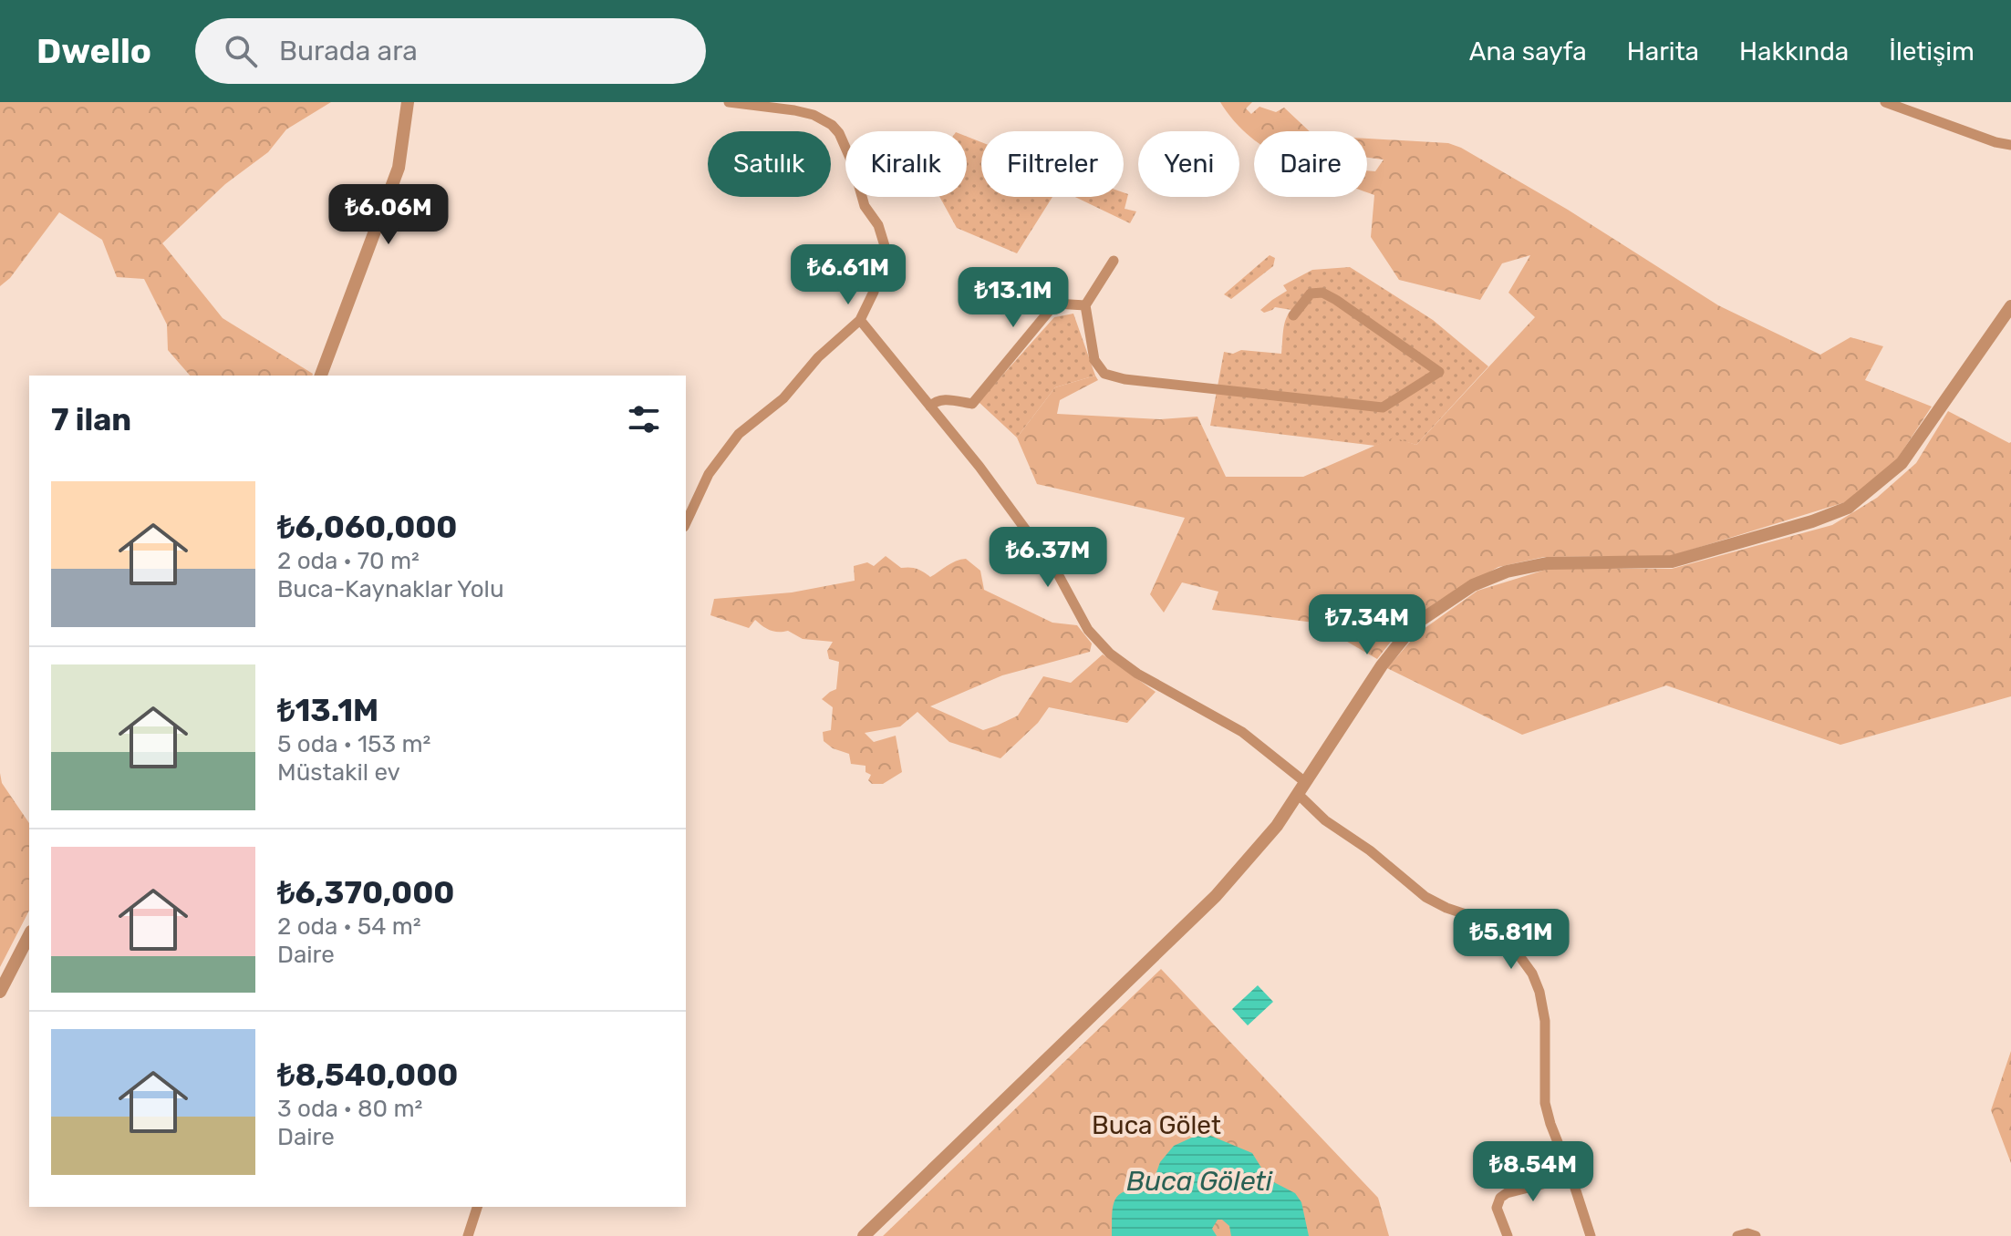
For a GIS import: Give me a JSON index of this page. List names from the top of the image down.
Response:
{
  "water": ["Buca Göleti"],
  "parks": ["Buca Gölet"],
  "page": {
    "header": "Dwello",
    "search": "Burada ara",
    "nav": [
      "Ana sayfa",
      "Harita",
      "Hakkında",
      "İletişim"
    ],
    "chip": [
      "Satılık",
      "Kiralık",
      "Filtreler",
      "Yeni",
      "Daire"
    ],
    "price": [
      "₺6.06M",
      "₺6.61M",
      "₺13.1M",
      "₺6.37M",
      "₺7.34M",
      "₺5.81M",
      "₺8.54M"
    ],
    "heading": "7 ilan",
    "list": [
      {
        "name": "₺6,060,000",
        "note": "2 oda · 70 m² · Buca-Kaynaklar Yolu"
      },
      {
        "name": "₺13.1M",
        "note": "5 oda · 153 m² · Müstakil ev"
      },
      {
        "name": "₺6,370,000",
        "note": "2 oda · 54 m² · Daire"
      },
      {
        "name": "₺8,540,000",
        "note": "3 oda · 80 m² · Daire"
      }
    ]
  }
}
